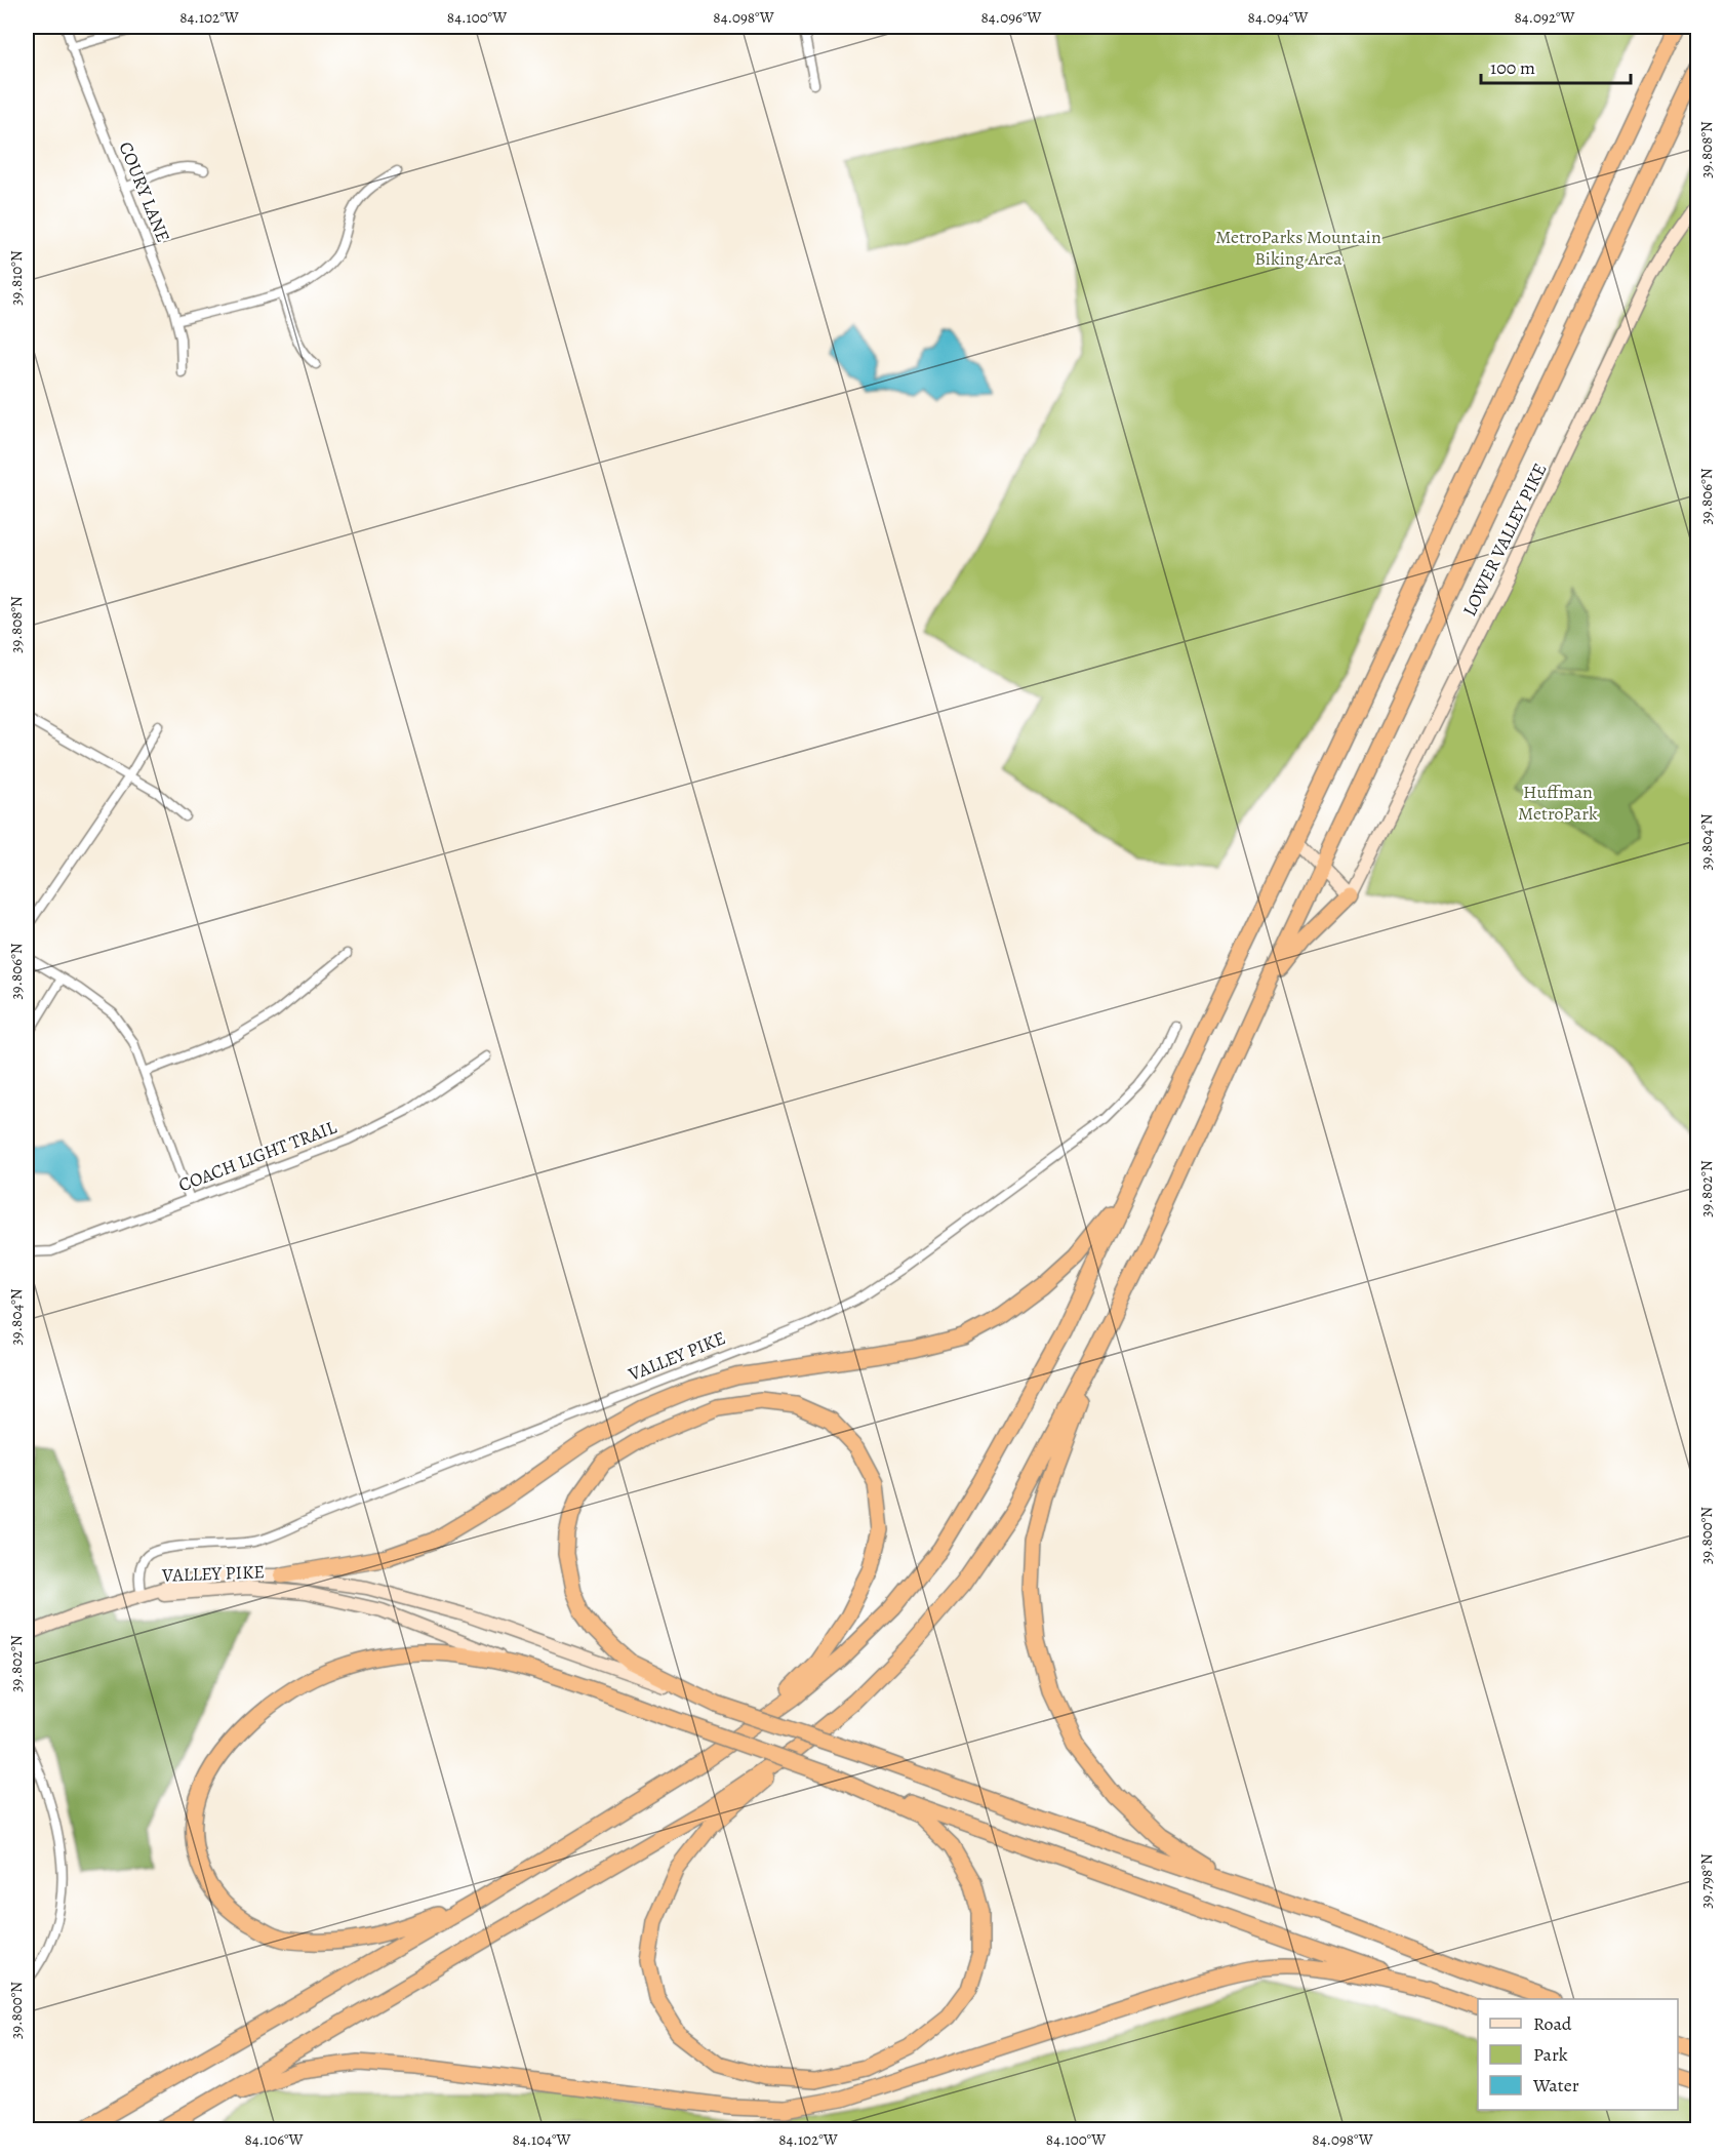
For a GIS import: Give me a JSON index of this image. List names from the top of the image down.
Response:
{
  "streets": {
    "street": [
      "COURY LANE",
      "LOWER VALLEY PIKE",
      "COACH LIGHT TRAIL",
      "VALLEY PIKE"
    ]
  },
  "parks": ["MetroParks Mountain Biking Area", "Huffman MetroPark"],
  "legend": ["Road", "Park", "Water"],
  "scale_bar": "100 m",
  "coordinates": [
    "84.102°W",
    "84.100°W",
    "84.098°W",
    "84.096°W",
    "84.094°W",
    "84.092°W",
    "39.808°N",
    "39.810°N",
    "39.806°N",
    "39.804°N",
    "39.802°N",
    "39.800°N",
    "39.798°N",
    "84.106°W",
    "84.104°W"
  ]
}
